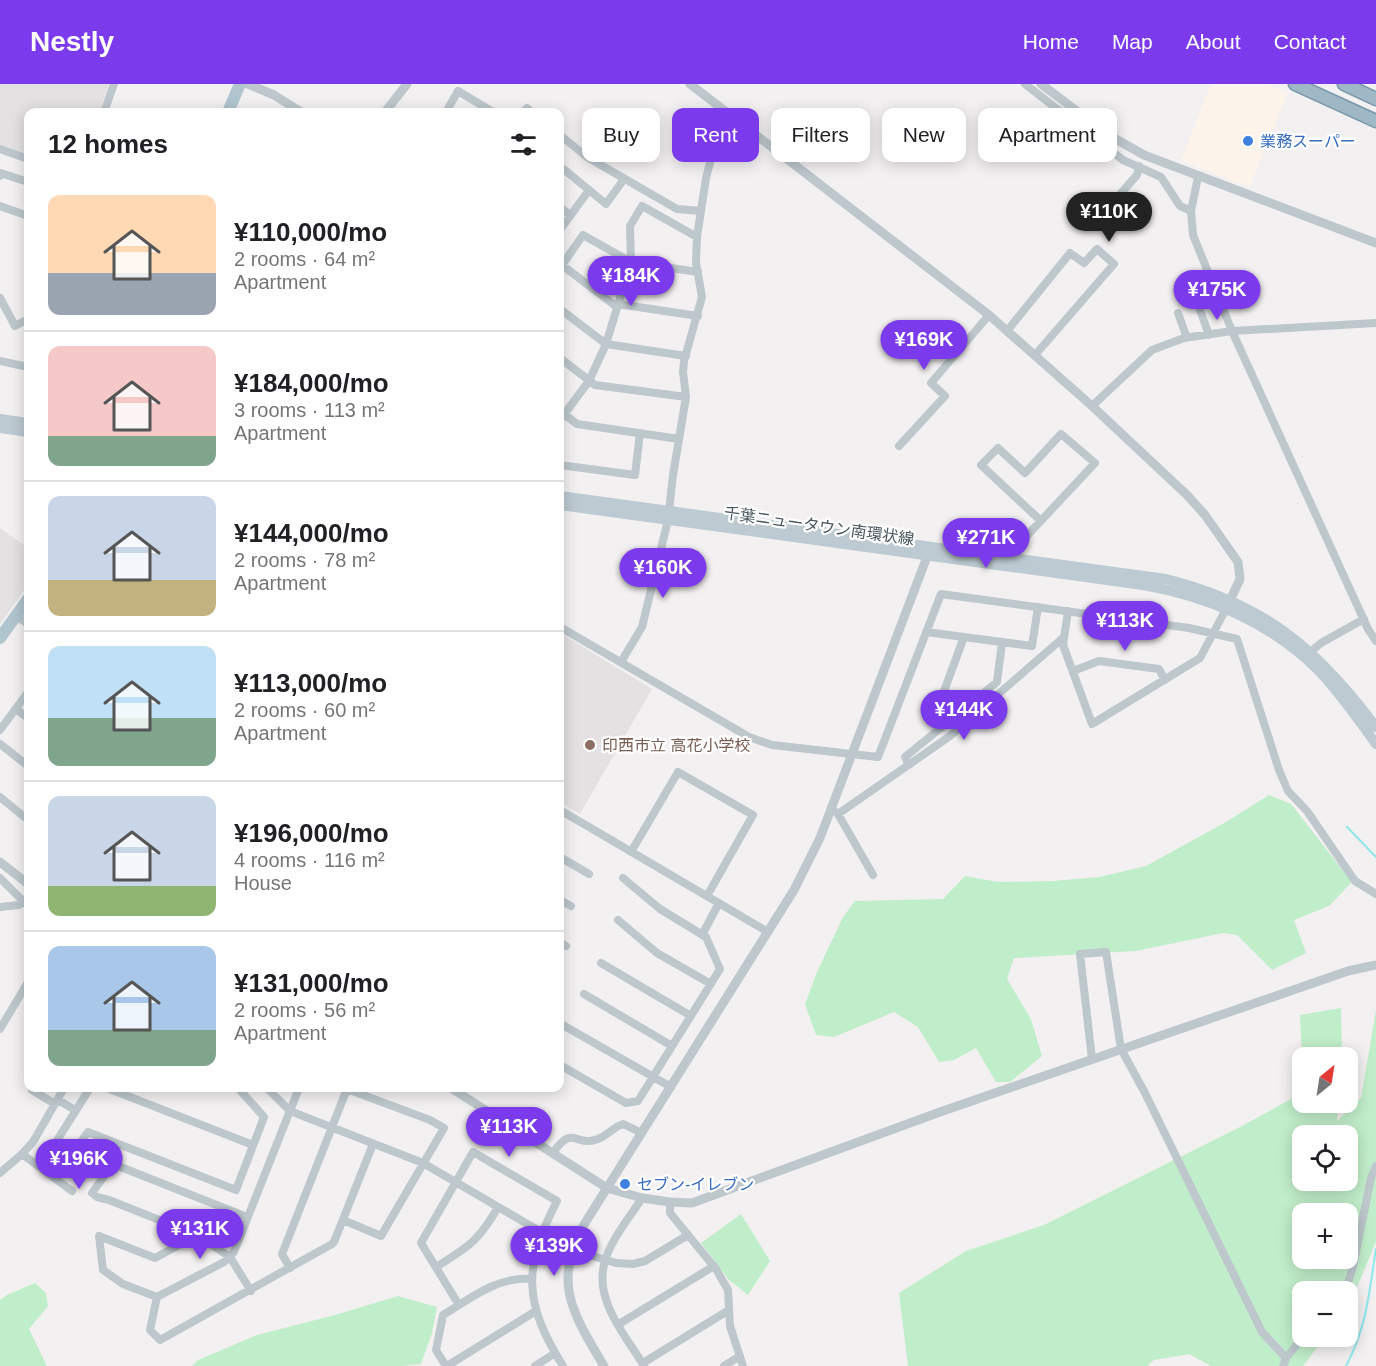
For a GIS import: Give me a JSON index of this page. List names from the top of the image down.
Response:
{
  "streets": {
    "main road": ["千葉ニュータウン南環状線"]
  },
  "places": ["業務スーパー", "印西市立 高花小学校", "セブン-イレブン"],
  "north": "top right",
  "page": {
    "header": "Nestly",
    "nav": [
      "Home",
      "Map",
      "About",
      "Contact"
    ],
    "chip": [
      "Buy",
      "Rent",
      "Filters",
      "New",
      "Apartment"
    ],
    "heading": "12 homes",
    "list": [
      {
        "name": "¥110,000/mo",
        "note": "2 rooms · 64 m² · Apartment"
      },
      {
        "name": "¥184,000/mo",
        "note": "3 rooms · 113 m² · Apartment"
      },
      {
        "name": "¥144,000/mo",
        "note": "2 rooms · 78 m² · Apartment"
      },
      {
        "name": "¥113,000/mo",
        "note": "2 rooms · 60 m² · Apartment"
      },
      {
        "name": "¥196,000/mo",
        "note": "4 rooms · 116 m² · House"
      },
      {
        "name": "¥131,000/mo",
        "note": "2 rooms · 56 m² · Apartment"
      }
    ],
    "price": [
      "¥110K",
      "¥184K",
      "¥175K",
      "¥169K",
      "¥271K",
      "¥160K",
      "¥113K",
      "¥144K",
      "¥113K",
      "¥196K",
      "¥131K",
      "¥139K"
    ],
    "map_buttons": ["+", "−"]
  }
}
